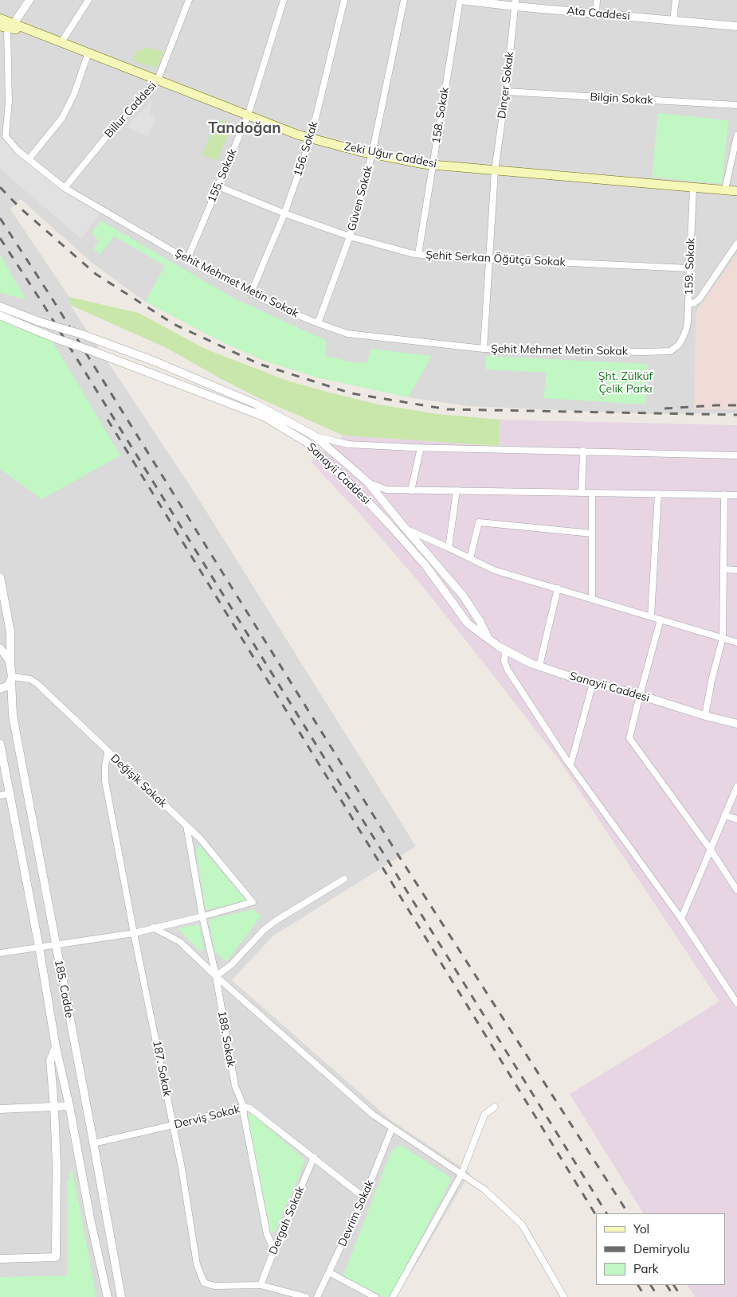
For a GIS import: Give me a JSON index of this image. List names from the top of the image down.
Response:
{
  "streets": {
    "main road": ["Zeki Uğur Caddesi"],
    "street": [
      "Ata Caddesi",
      "Dinçer Sokak",
      "Bilgin Sokak",
      "Billur Caddesi",
      "158. Sokak",
      "156. Sokak",
      "155. Sokak",
      "Güven Sokak",
      "Şehit Serkan Öğütçü Sokak",
      "159. Sokak",
      "Şehit Mehmet Metin Sokak",
      "Sanayii Caddesi",
      "Değişik Sokak",
      "185. Cadde",
      "188. Sokak",
      "187. Sokak",
      "Derviş Sokak",
      "Devrim Sokak",
      "Dergah Sokak"
    ]
  },
  "crossings": [
    ["Ata Caddesi", "Dinçer Sokak"],
    ["Ata Caddesi", "158. Sokak"],
    ["Dinçer Sokak", "Bilgin Sokak"],
    ["Dinçer Sokak", "Zeki Uğur Caddesi"],
    ["Dinçer Sokak", "Şehit Serkan Öğütçü Sokak"],
    ["Dinçer Sokak", "Şehit Mehmet Metin Sokak"],
    ["Billur Caddesi", "Zeki Uğur Caddesi"],
    ["Billur Caddesi", "Şehit Mehmet Metin Sokak"],
    ["158. Sokak", "Zeki Uğur Caddesi"],
    ["158. Sokak", "Şehit Serkan Öğütçü Sokak"],
    ["156. Sokak", "Zeki Uğur Caddesi"],
    ["156. Sokak", "Şehit Serkan Öğütçü Sokak"],
    ["156. Sokak", "Şehit Mehmet Metin Sokak"],
    ["Zeki Uğur Caddesi", "155. Sokak"],
    ["Zeki Uğur Caddesi", "Güven Sokak"],
    ["Zeki Uğur Caddesi", "159. Sokak"],
    ["155. Sokak", "Şehit Serkan Öğütçü Sokak"],
    ["155. Sokak", "Şehit Mehmet Metin Sokak"],
    ["Güven Sokak", "Şehit Serkan Öğütçü Sokak"],
    ["Güven Sokak", "Şehit Mehmet Metin Sokak"],
    ["Şehit Serkan Öğütçü Sokak", "159. Sokak"],
    ["159. Sokak", "Şehit Mehmet Metin Sokak"],
    ["Değişik Sokak", "185. Cadde"],
    ["Değişik Sokak", "188. Sokak"],
    ["Değişik Sokak", "187. Sokak"],
    ["185. Cadde", "Derviş Sokak"],
    ["188. Sokak", "Derviş Sokak"],
    ["188. Sokak", "Dergah Sokak"],
    ["187. Sokak", "Derviş Sokak"],
    ["187. Sokak", "Dergah Sokak"],
    ["Derviş Sokak", "Devrim Sokak"],
    ["Derviş Sokak", "Dergah Sokak"]
  ],
  "districts": ["Tandoğan"],
  "parks": ["Şht. Zülküf Çelik Parkı"],
  "legend": ["Yol", "Demiryolu", "Park"]
}
